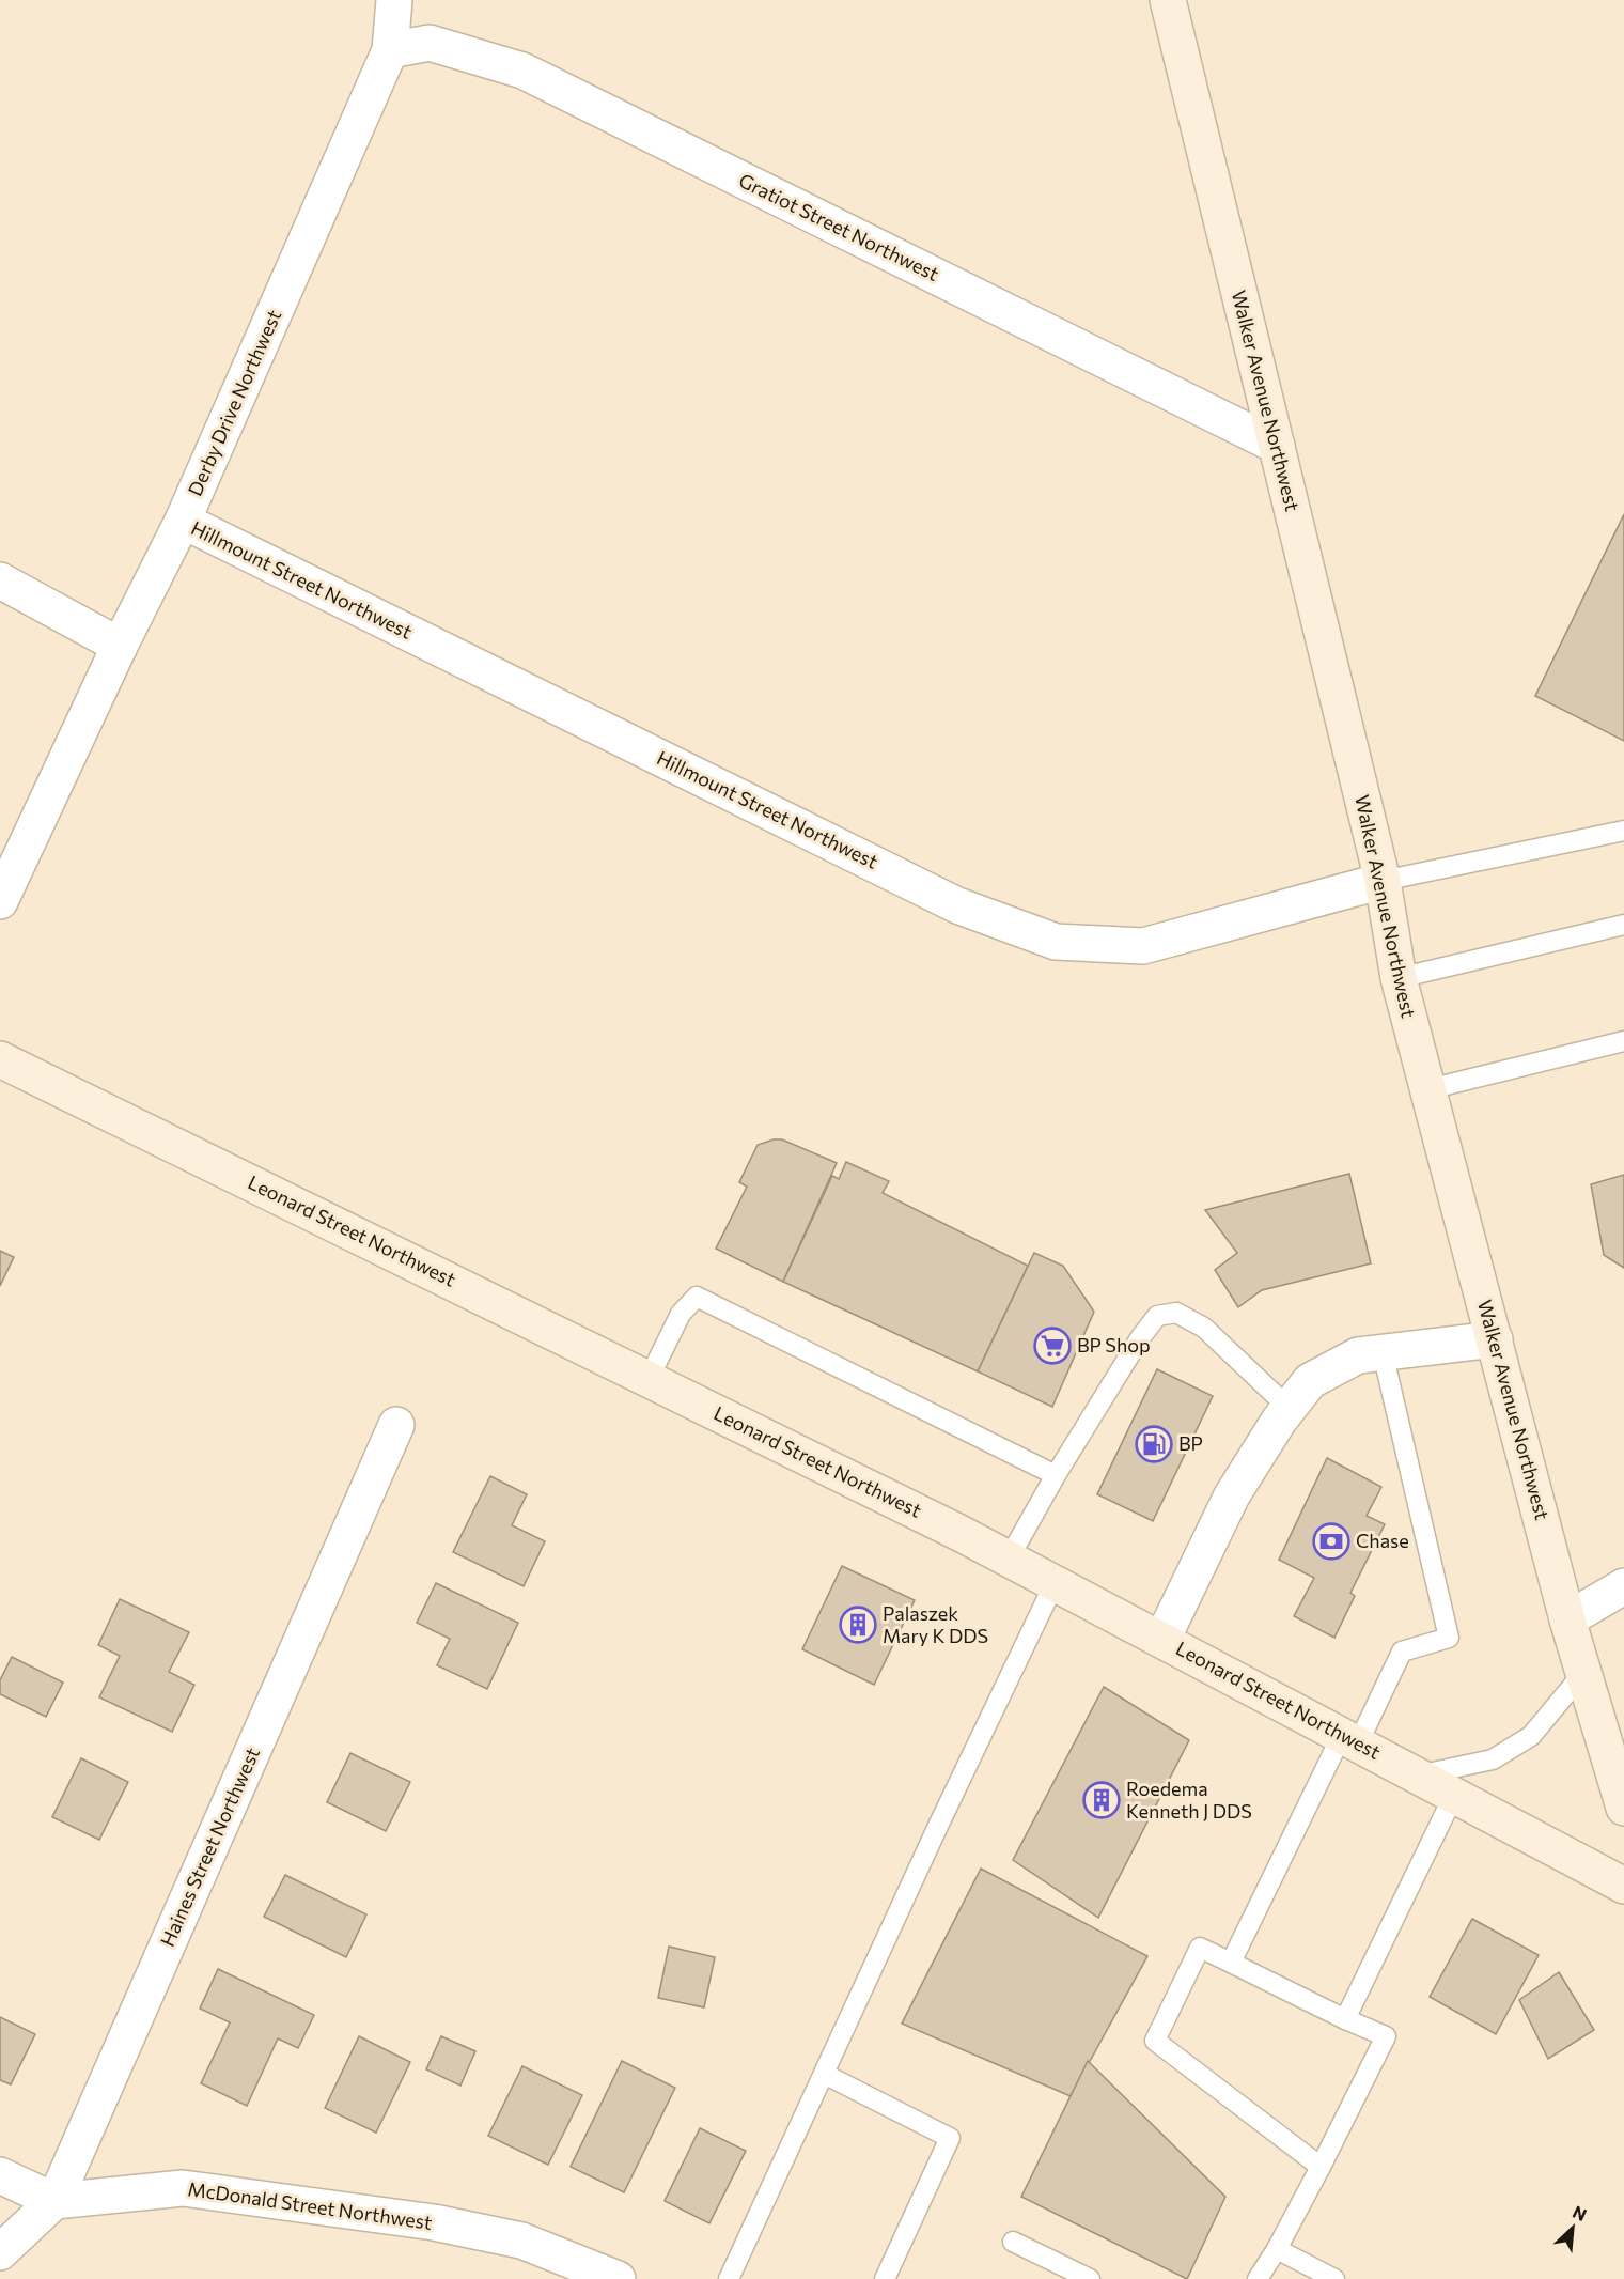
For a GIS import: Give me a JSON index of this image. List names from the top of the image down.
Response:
{
  "streets": {
    "main road": ["Walker Avenue Northwest", "Leonard Street Northwest"],
    "street": [
      "Gratiot Street Northwest",
      "Derby Drive Northwest",
      "Hillmount Street Northwest",
      "Haines Street Northwest",
      "McDonald Street Northwest"
    ]
  },
  "crossings": [
    ["Gratiot Street Northwest", "Walker Avenue Northwest"],
    ["Gratiot Street Northwest", "Derby Drive Northwest"],
    ["Walker Avenue Northwest", "Hillmount Street Northwest"],
    ["Derby Drive Northwest", "Hillmount Street Northwest"],
    ["Haines Street Northwest", "McDonald Street Northwest"]
  ],
  "places": {
    "supermarket": ["BP Shop"],
    "fuel station": ["BP"],
    "bank": ["Chase"],
    "building": ["Palaszek Mary K DDS", "Roedema Kenneth J DDS"]
  },
  "north": "top right"
}
